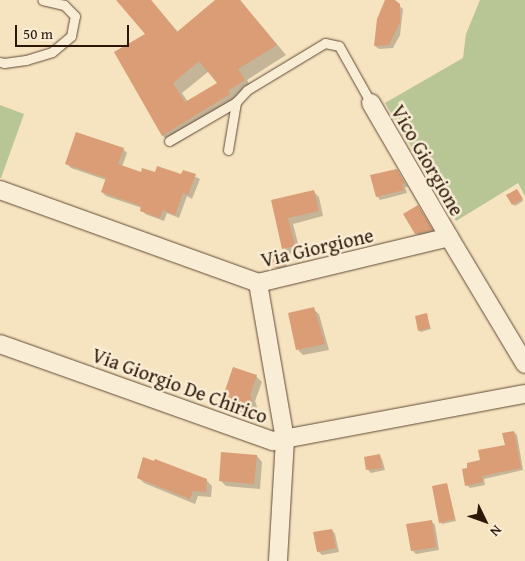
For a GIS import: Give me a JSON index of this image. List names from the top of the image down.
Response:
{
  "streets": {
    "street": ["Vico Giorgione", "Via Giorgione", "Via Giorgio De Chirico"]
  },
  "crossings": [
    ["Vico Giorgione", "Via Giorgione"]
  ],
  "scale_bar": "50 m",
  "north": "bottom right"
}
